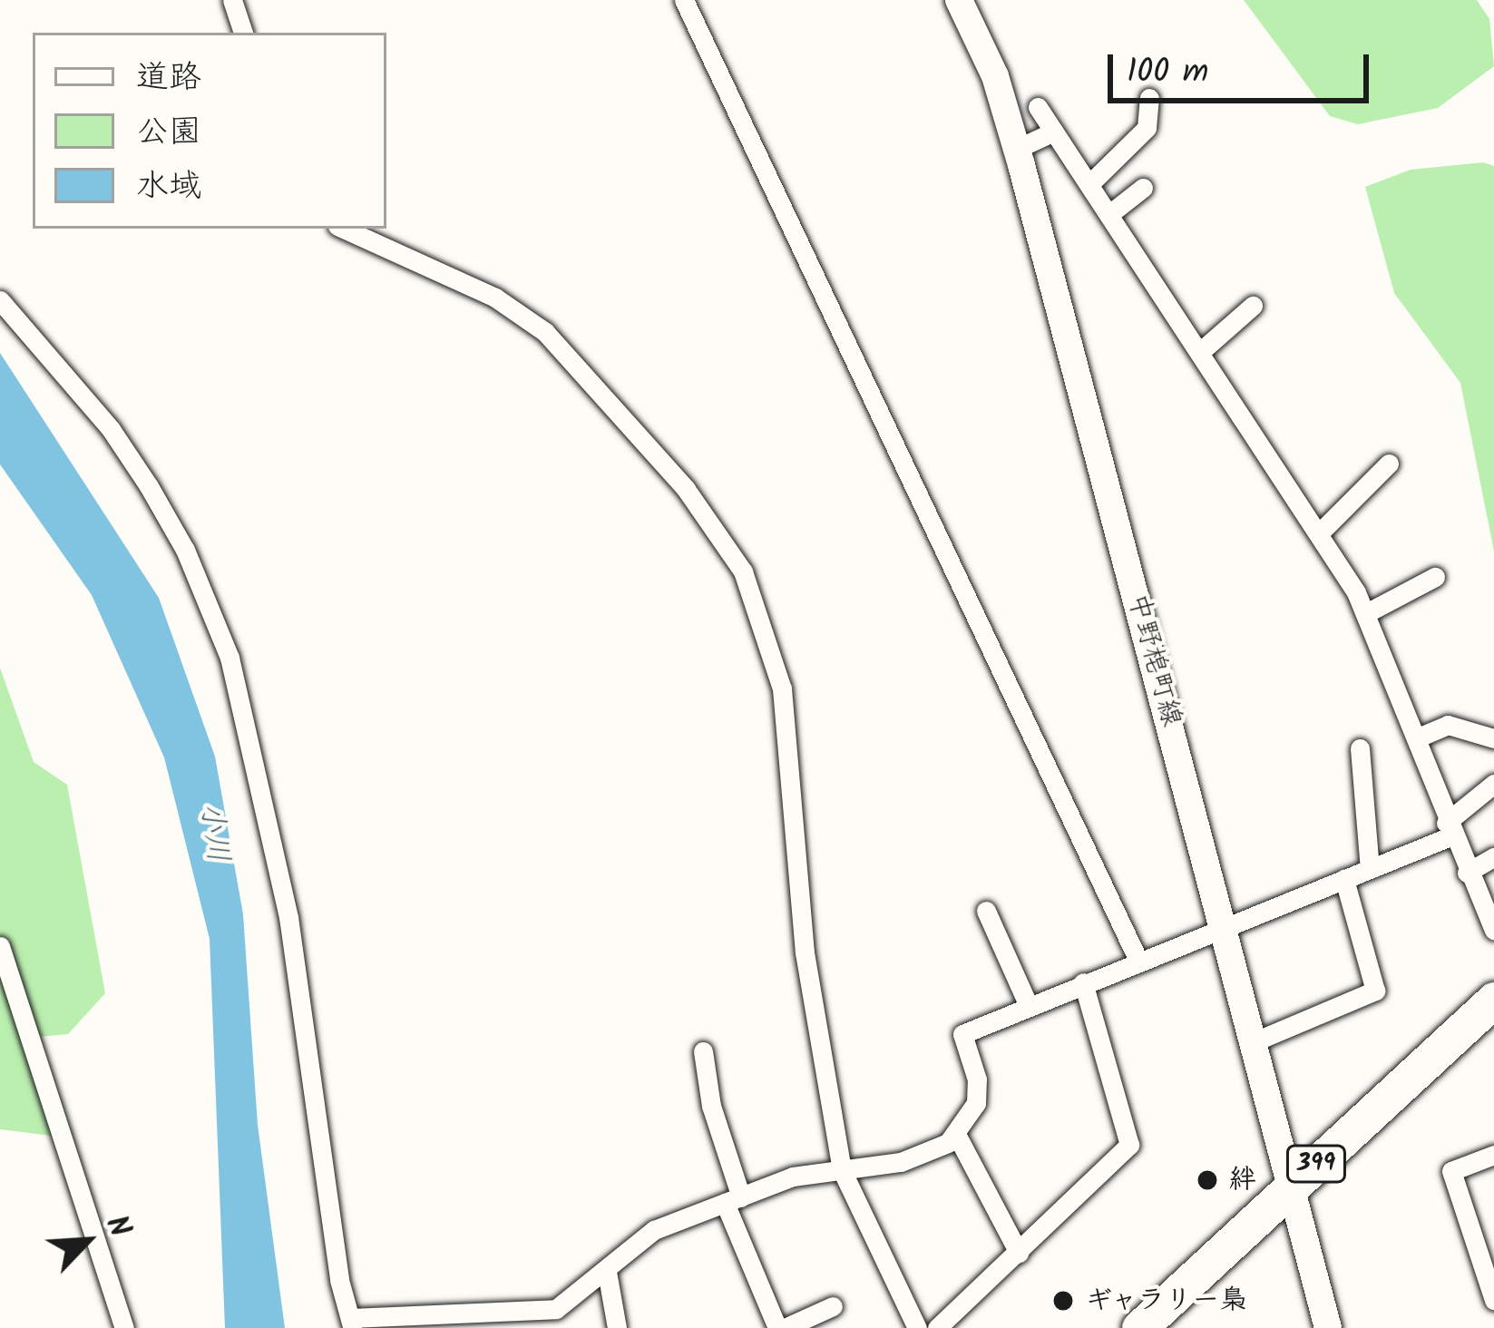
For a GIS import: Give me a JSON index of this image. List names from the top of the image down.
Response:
{
  "streets": {
    "highway": ["399"],
    "main road": ["中野梍町線"]
  },
  "crossings": [
    ["中野梍町線", "399"]
  ],
  "water": ["小川"],
  "places": ["絆", "ギャラリー梟"],
  "legend": ["道路", "公園", "水域"],
  "scale_bar": "100 m",
  "north": "top right"
}
